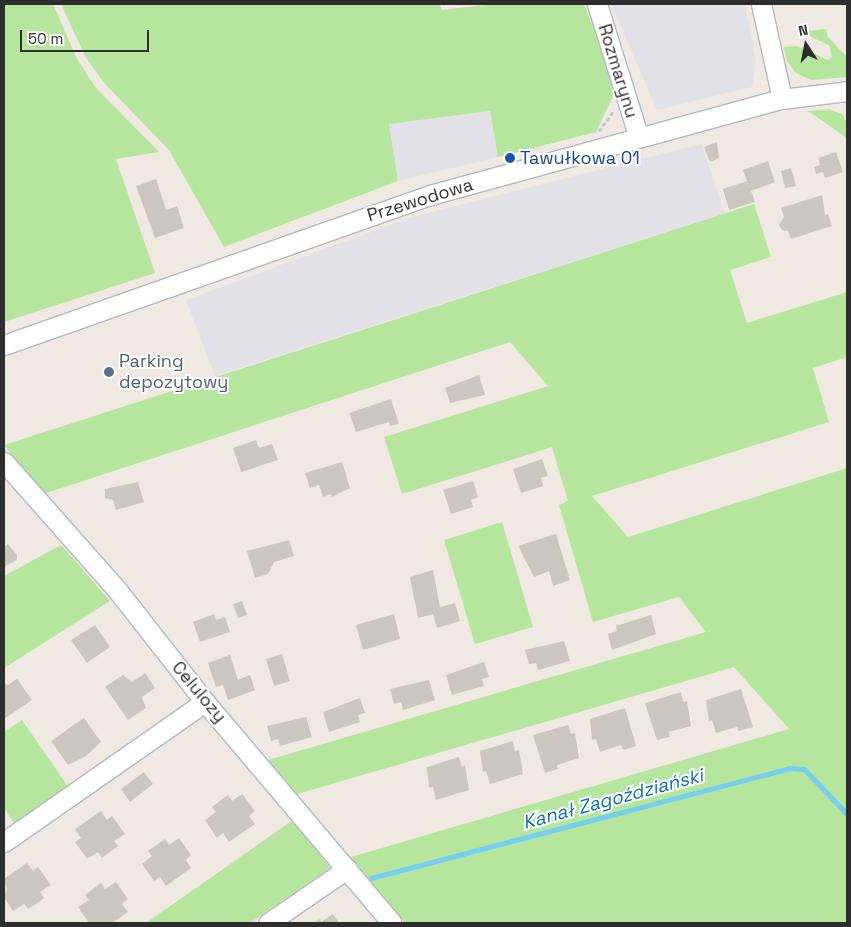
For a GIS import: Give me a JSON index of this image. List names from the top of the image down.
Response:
{
  "streets": {
    "street": ["Rozmarynu", "Przewodowa", "Celulozy"]
  },
  "crossings": [
    ["Rozmarynu", "Przewodowa"]
  ],
  "water": ["Kanał Zagoździański"],
  "places": ["Tawułkowa 01", "Parking depozytowy"],
  "scale_bar": "50 m",
  "north": "top"
}
